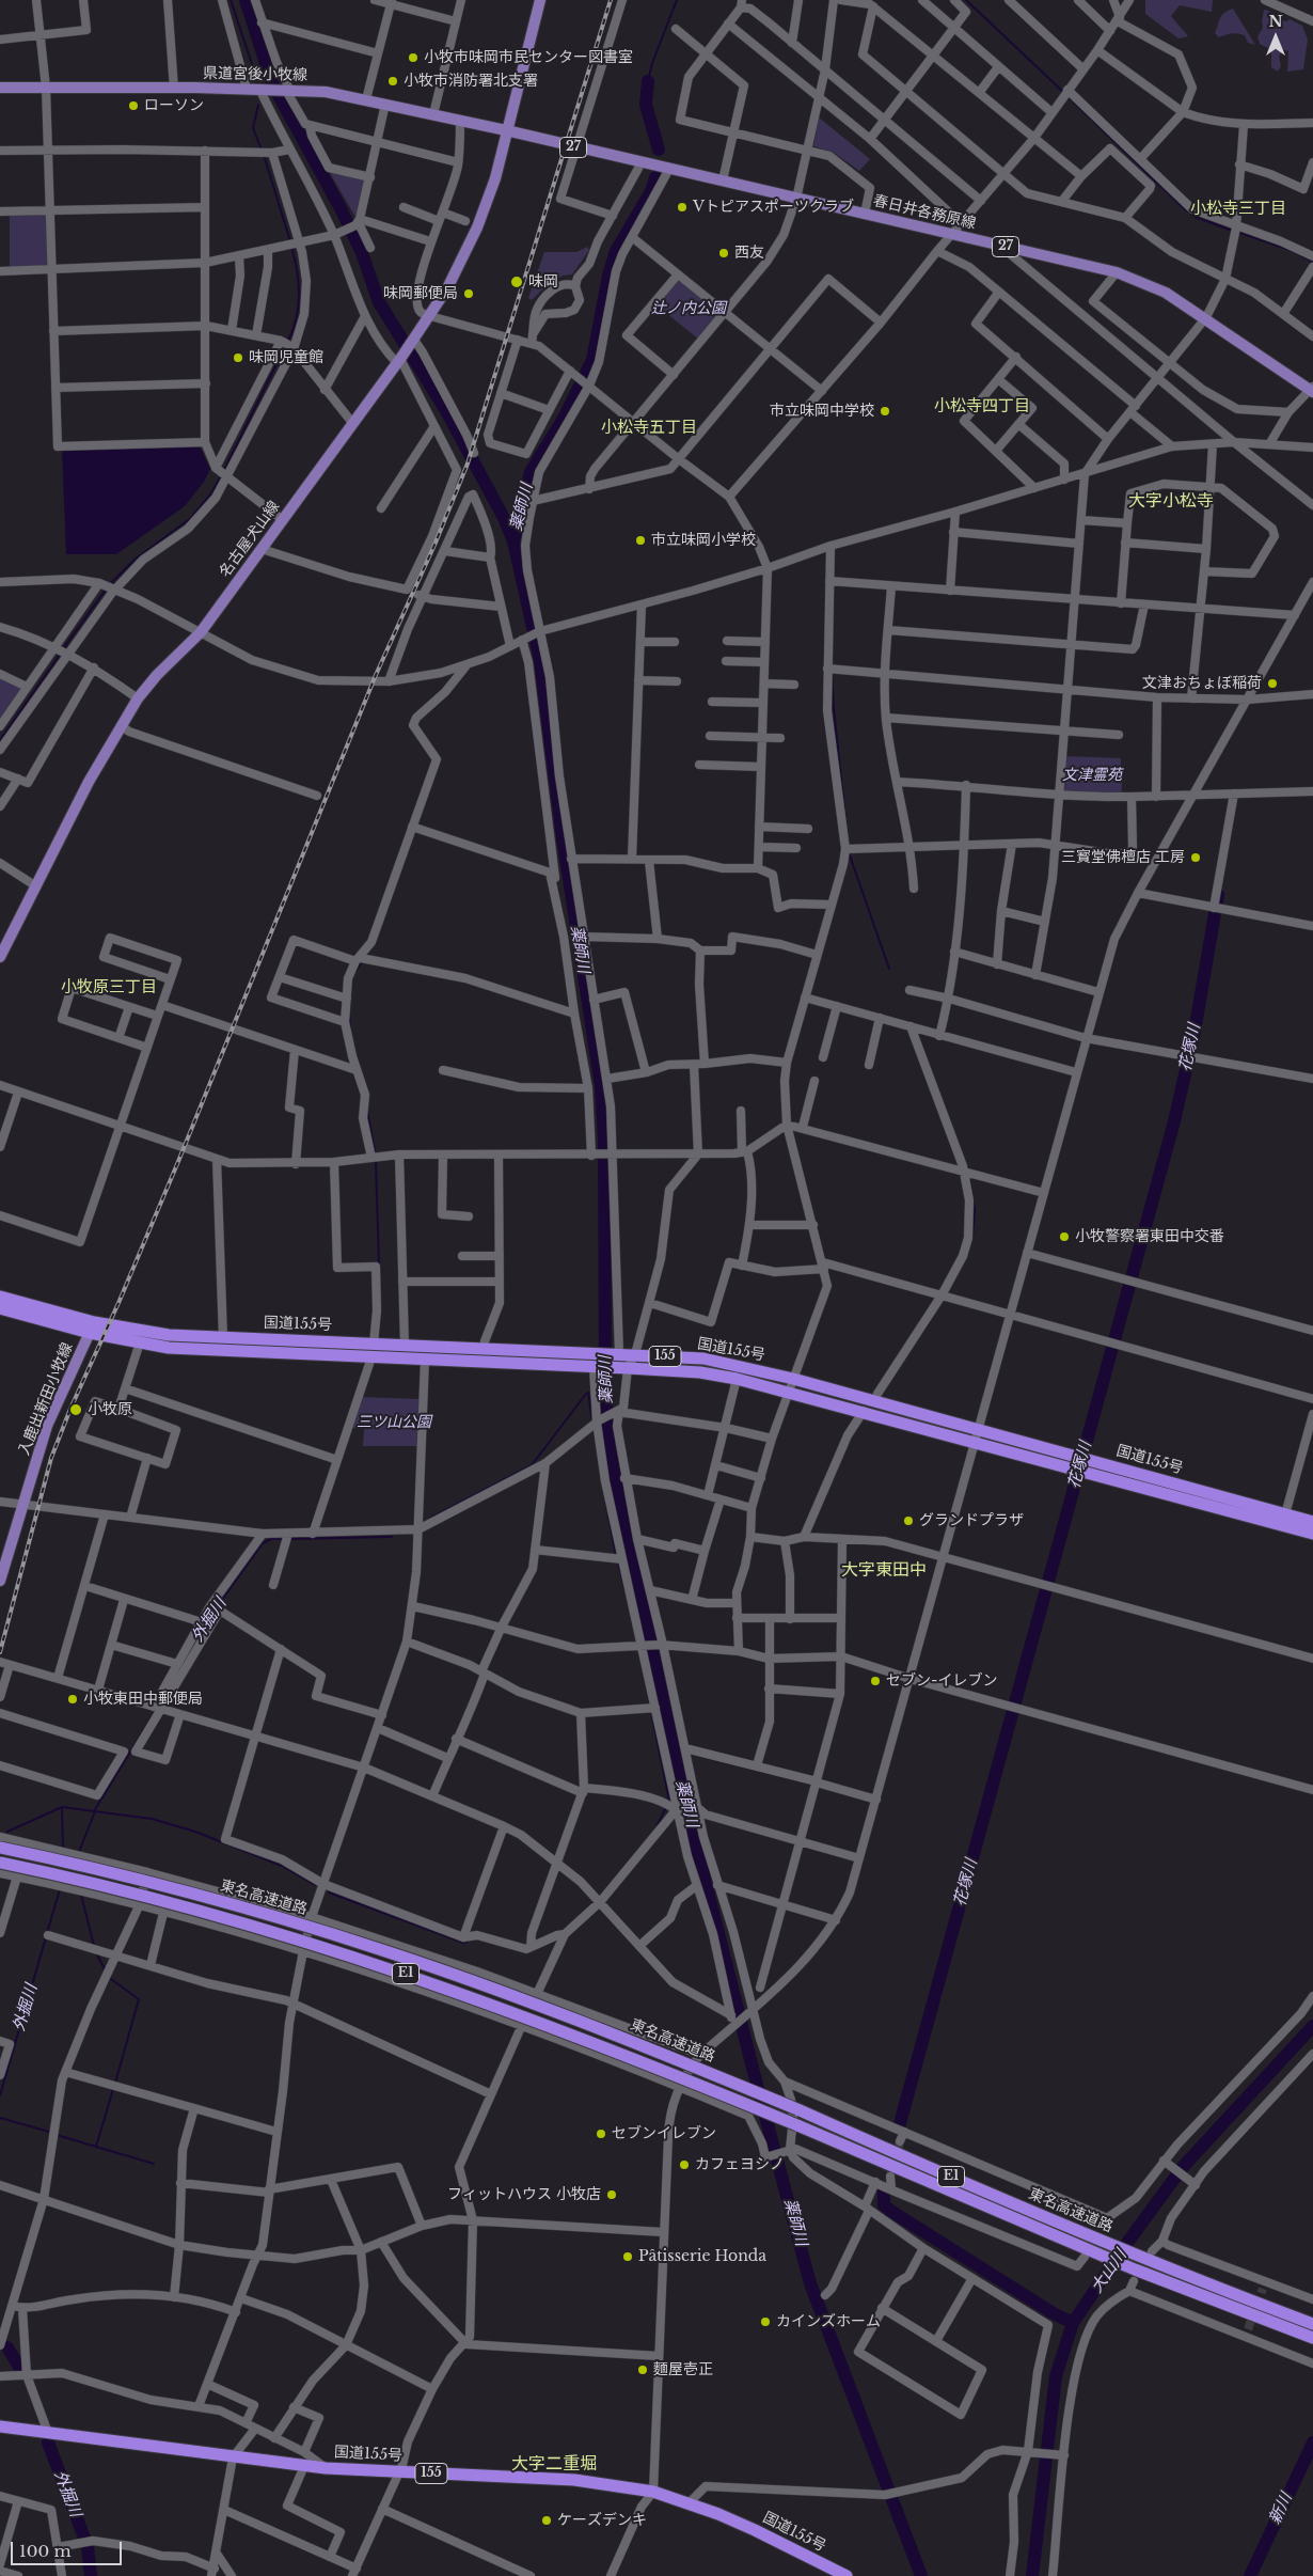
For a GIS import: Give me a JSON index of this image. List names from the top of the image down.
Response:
{
  "streets": {
    "highway": [
      "国道155号",
      "155",
      "東名高速道路",
      "E1"
    ],
    "main road": [
      "県道宮後小牧線",
      "27",
      "春日井各務原線",
      "名古屋犬山線",
      "入鹿出新田小牧線"
    ]
  },
  "crossings": [
    ["県道宮後小牧線", "春日井各務原線"],
    ["県道宮後小牧線", "名古屋犬山線"],
    ["春日井各務原線", "名古屋犬山線"],
    ["国道155号", "入鹿出新田小牧線"]
  ],
  "districts": [
    "小松寺三丁目",
    "小松寺四丁目",
    "小松寺五丁目",
    "大字小松寺",
    "小牧原三丁目",
    "大字東田中",
    "大字二重堀"
  ],
  "water": [
    "薬師川",
    "花塚川",
    "外掘川",
    "大山川",
    "新川"
  ],
  "parks": ["辻ノ内公園", "文津霊苑", "三ツ山公園"],
  "places": [
    "小牧市味岡市民センター図書室",
    "小牧市消防署北支署",
    "ローソン",
    "Vトピアスポーツクラブ",
    "西友",
    "味岡",
    "味岡郵便局",
    "味岡児童館",
    "市立味岡中学校",
    "市立味岡小学校",
    "文津おちょぼ稲荷",
    "三寳堂佛檀店 工房",
    "小牧警察署東田中交番",
    "小牧原",
    "グランドプラザ",
    "セブン-イレブン",
    "小牧東田中郵便局",
    "セブンイレブン",
    "カフェヨシノ",
    "フィットハウス 小牧店",
    "Pâtisserie Honda",
    "カインズホーム",
    "麵屋壱正",
    "ケーズデンキ"
  ],
  "scale_bar": "100 m",
  "north": "top"
}
